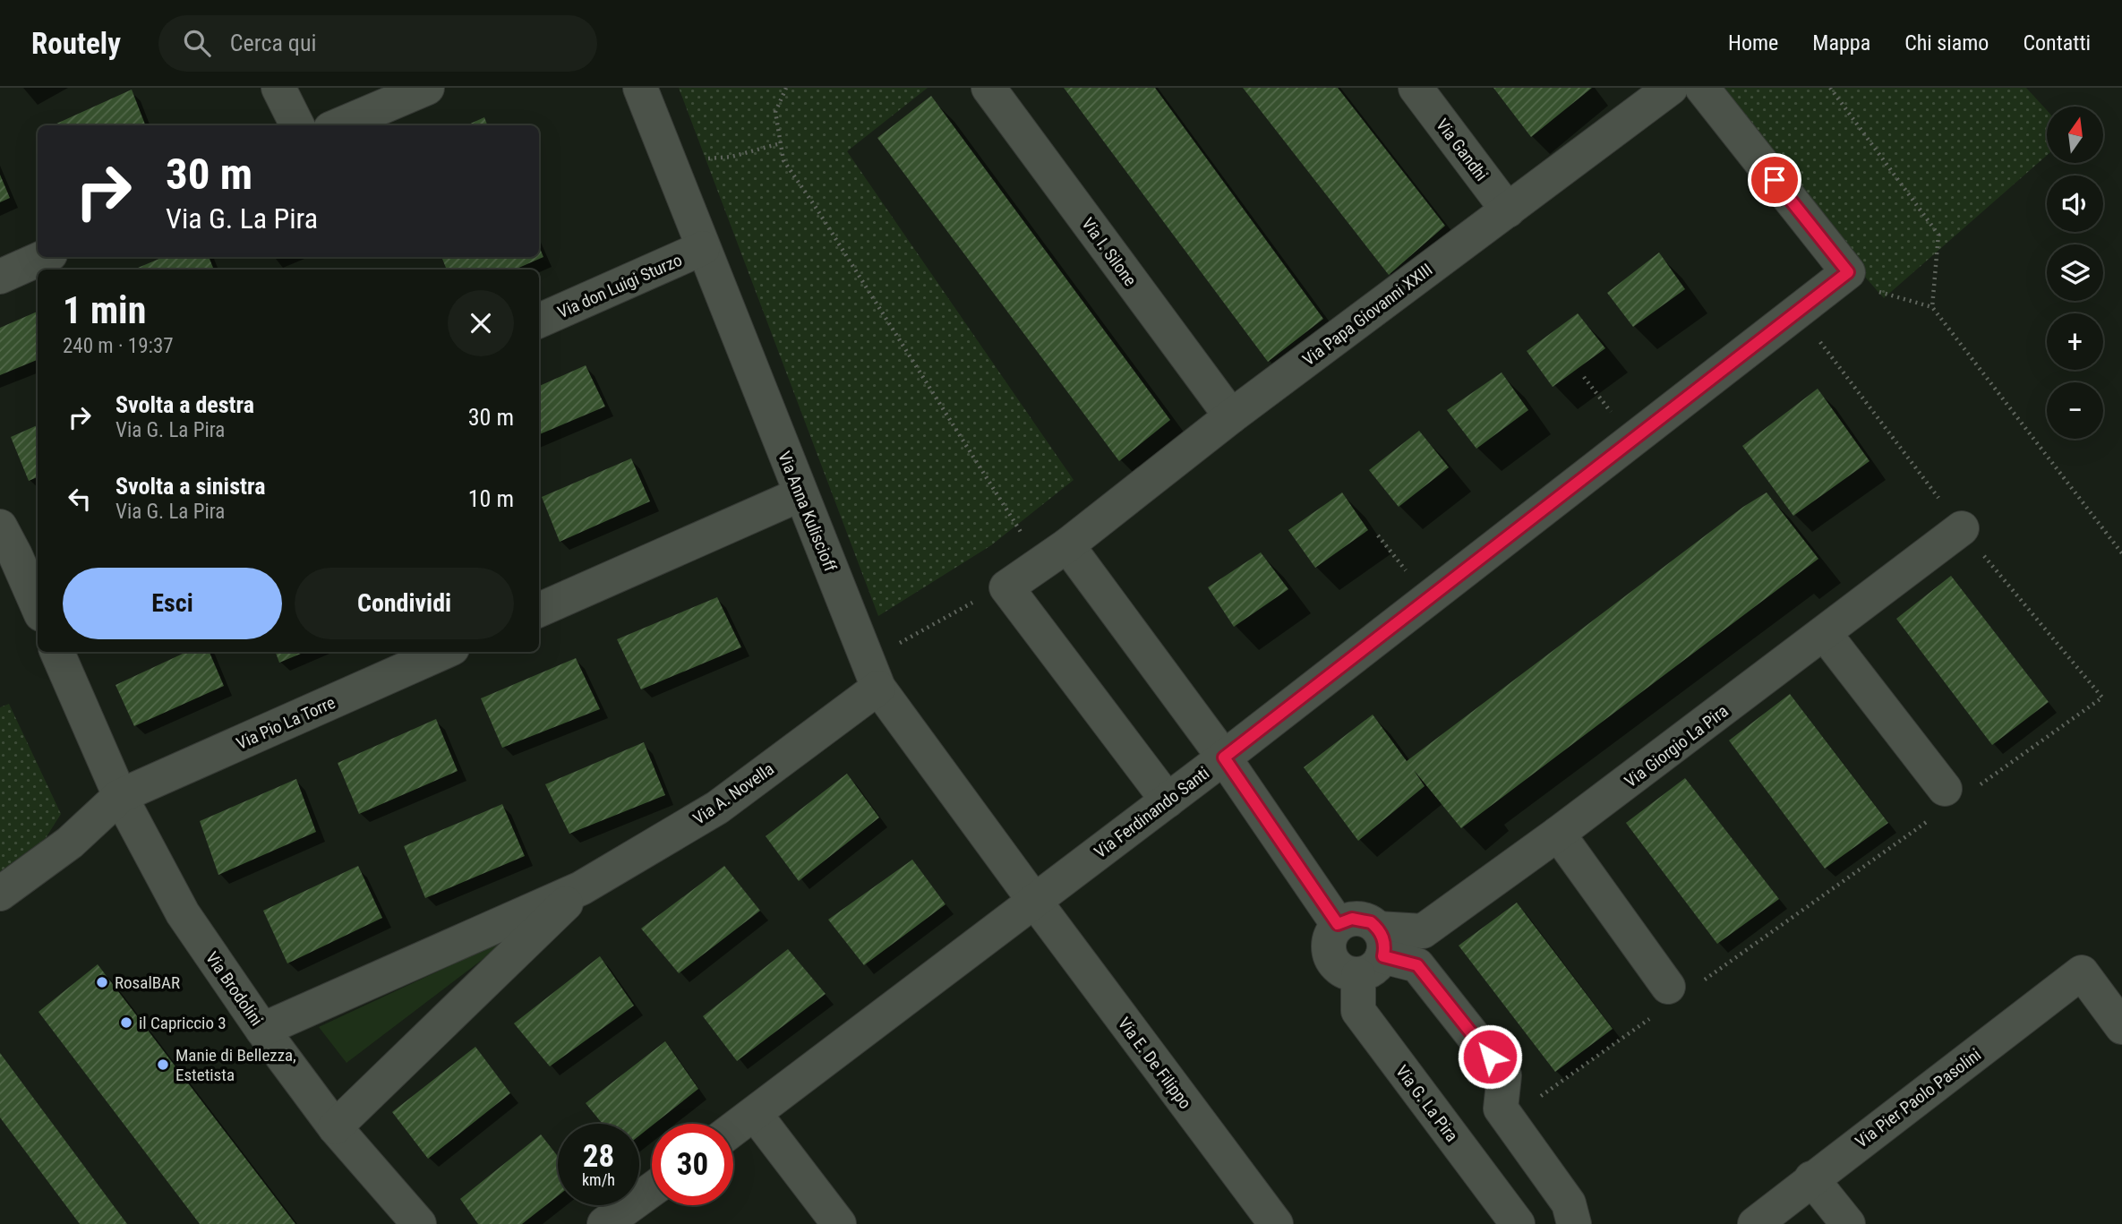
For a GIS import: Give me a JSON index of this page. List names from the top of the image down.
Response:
{
  "streets": {
    "street": [
      "Via Gandhi",
      "Via I. Silone",
      "Via don Luigi Sturzo",
      "Via Papa Giovanni XXIII",
      "Via Anna Kuliscioff",
      "Via Pio La Torre",
      "Via Giorgio La Pira",
      "Via A. Novella",
      "Via Ferdinando Santi",
      "Via Brodolini",
      "Via E. De Filippo",
      "Via Pier Paolo Pasolini",
      "Via G. La Pira"
    ]
  },
  "crossings": [
    ["Via Gandhi", "Via Papa Giovanni XXIII"],
    ["Via I. Silone", "Via Papa Giovanni XXIII"],
    ["Via don Luigi Sturzo", "Via Anna Kuliscioff"],
    ["Via Papa Giovanni XXIII", "Via Ferdinando Santi"],
    ["Via Anna Kuliscioff", "Via A. Novella"],
    ["Via Anna Kuliscioff", "Via Ferdinando Santi"],
    ["Via Anna Kuliscioff", "Via E. De Filippo"],
    ["Via Pio La Torre", "Via Brodolini"],
    ["Via Giorgio La Pira", "Via G. La Pira"],
    ["Via A. Novella", "Via Brodolini"],
    ["Via Ferdinando Santi", "Via E. De Filippo"]
  ],
  "places": ["RosalBAR", "il Capriccio 3", "Manie di Bellezza, Estetista"],
  "north": "top",
  "page": {
    "header": "Routely",
    "search": "Cerca qui",
    "nav": [
      "Home",
      "Mappa",
      "Chi siamo",
      "Contatti"
    ],
    "map_buttons": ["+", "−"],
    "turn": ["30 m", "Via G. La Pira"],
    "heading": ["1 min", "240 m · 19:37"],
    "list": [
      {
        "name": "Svolta a destra",
        "note": "Via G. La Pira",
        "value": "30 m"
      },
      {
        "name": "Svolta a sinistra",
        "note": "Via G. La Pira",
        "value": "10 m"
      }
    ],
    "buttons": ["Esci", "Condividi"],
    "speed": "28 km/h",
    "limit": "30"
  }
}
